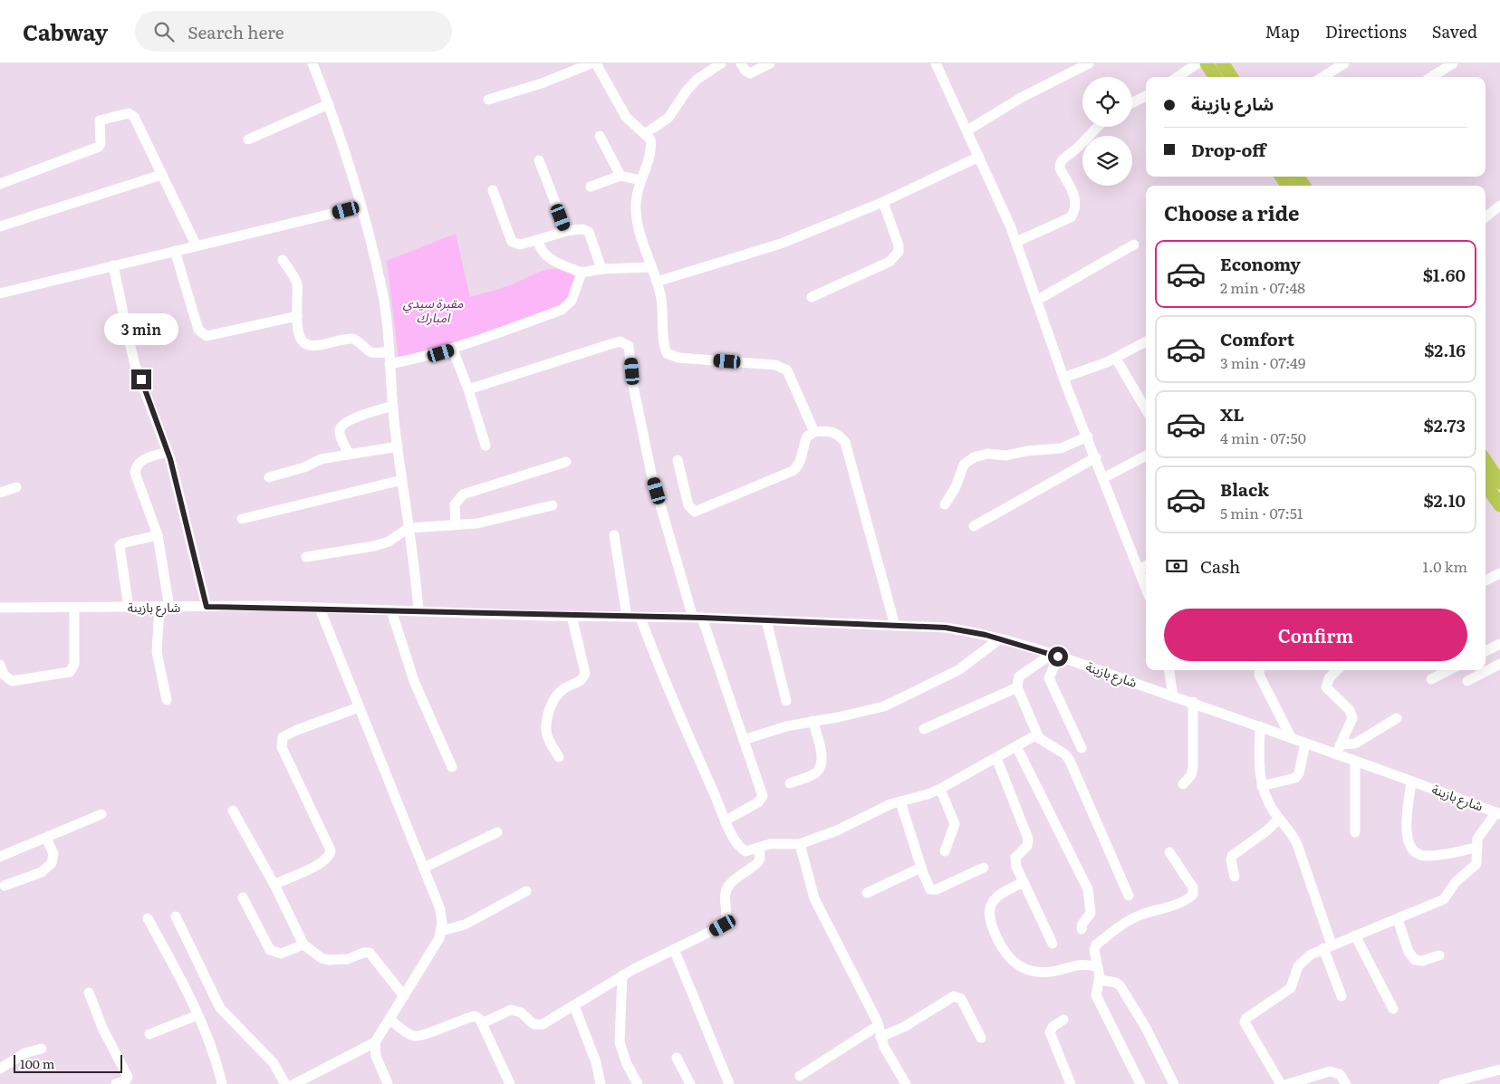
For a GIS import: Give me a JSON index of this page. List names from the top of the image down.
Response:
{
  "streets": {
    "street": ["شارع بازينة"]
  },
  "parks": ["مقبرة سيدي امبارك"],
  "scale_bar": "100 m",
  "page": {
    "header": "Cabway",
    "search": "Search here",
    "nav": ["Map", "Directions", "Saved"],
    "banner": ["شارع بازينة", "Drop-off"],
    "heading": "Choose a ride",
    "list": [
      {
        "name": "Economy",
        "note": "2 min · 07:48",
        "value": "$1.60"
      },
      {
        "name": "Comfort",
        "note": "3 min · 07:49",
        "value": "$2.16"
      },
      {
        "name": "XL",
        "note": "4 min · 07:50",
        "value": "$2.73"
      },
      {
        "name": "Black",
        "note": "5 min · 07:51",
        "value": "$2.10"
      }
    ],
    "bubble": "3 min",
    "pay": ["Cash", "1.0 km"],
    "buttons": "Confirm",
    "scale": "100 m"
  }
}
